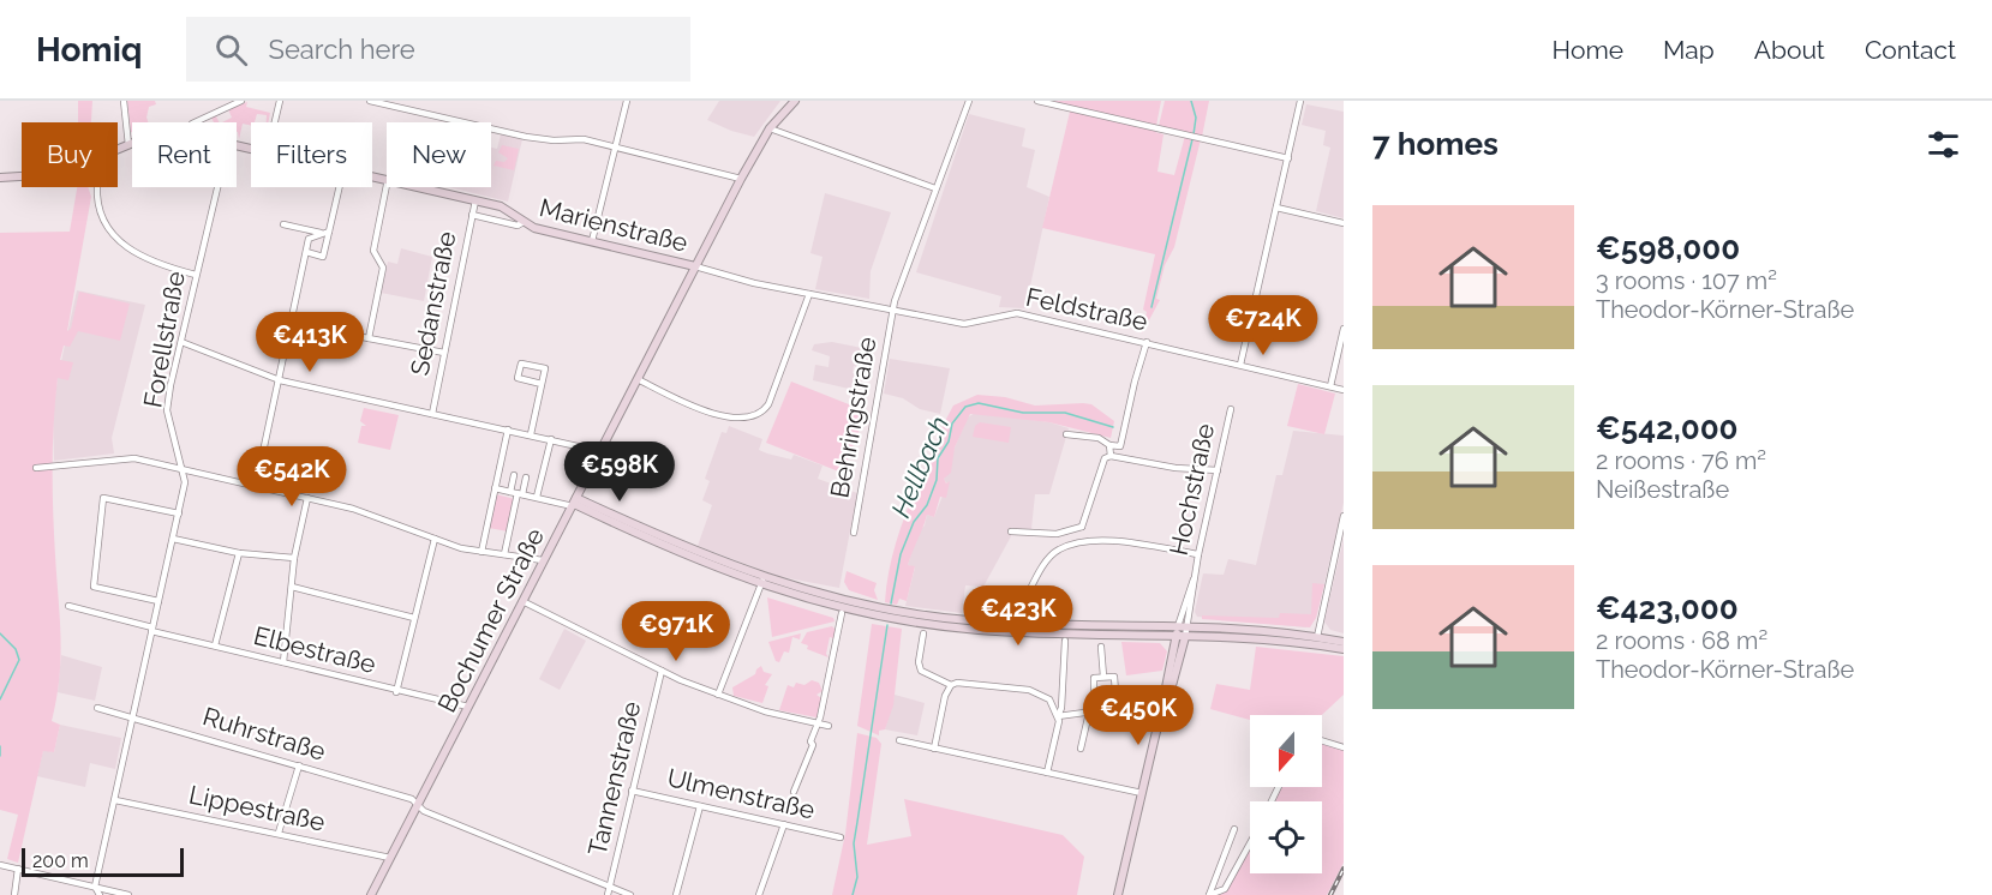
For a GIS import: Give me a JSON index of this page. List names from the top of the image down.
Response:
{
  "streets": {
    "main road": ["Marienstraße", "Hochstraße", "Bochumer Straße"],
    "street": [
      "Sedanstraße",
      "Feldstraße",
      "Forellstraße",
      "Behringstraße",
      "Elbestraße",
      "Ruhrstraße",
      "Tannenstraße",
      "Ulmenstraße",
      "Lippestraße"
    ]
  },
  "crossings": [
    ["Marienstraße", "Sedanstraße"],
    ["Marienstraße", "Feldstraße"],
    ["Marienstraße", "Bochumer Straße"],
    ["Feldstraße", "Behringstraße"],
    ["Feldstraße", "Bochumer Straße"],
    ["Forellstraße", "Elbestraße"],
    ["Forellstraße", "Ruhrstraße"],
    ["Forellstraße", "Lippestraße"],
    ["Bochumer Straße", "Elbestraße"],
    ["Bochumer Straße", "Ruhrstraße"],
    ["Bochumer Straße", "Lippestraße"],
    ["Ruhrstraße", "Tannenstraße"],
    ["Tannenstraße", "Ulmenstraße"]
  ],
  "water": ["Hellbach"],
  "scale_bar": "200 m",
  "north": "bottom",
  "page": {
    "header": "Homiq",
    "search": "Search here",
    "nav": [
      "Home",
      "Map",
      "About",
      "Contact"
    ],
    "heading": "7 homes",
    "chip": [
      "Buy",
      "Rent",
      "Filters",
      "New"
    ],
    "list": [
      {
        "name": "€598,000",
        "note": "3 rooms · 107 m² · Theodor-Körner-Straße"
      },
      {
        "name": "€542,000",
        "note": "2 rooms · 76 m² · Neißestraße"
      },
      {
        "name": "€423,000",
        "note": "2 rooms · 68 m² · Theodor-Körner-Straße"
      }
    ],
    "price": [
      "€724K",
      "€413K",
      "€598K",
      "€542K",
      "€423K",
      "€971K",
      "€450K"
    ],
    "scale": "200 m"
  }
}
